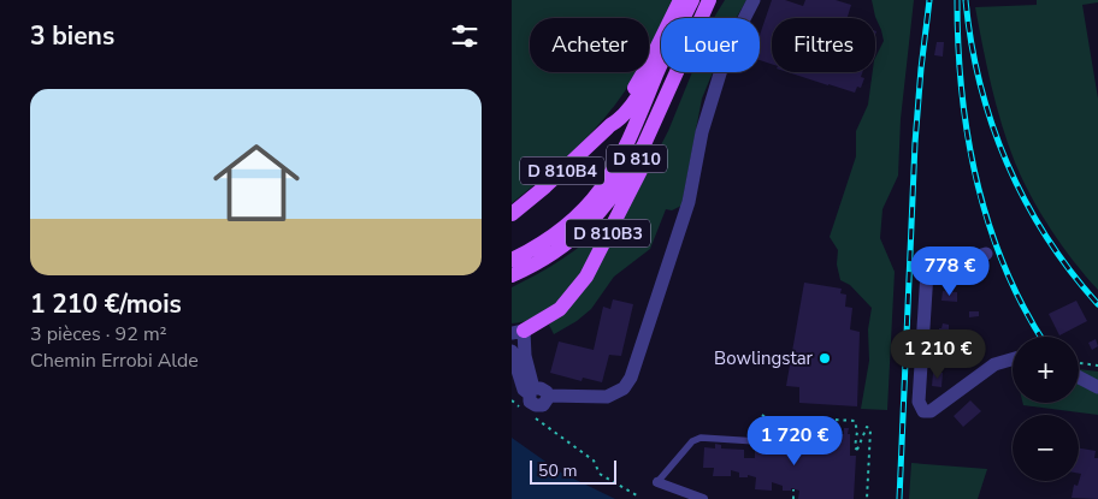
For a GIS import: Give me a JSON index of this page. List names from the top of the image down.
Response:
{
  "streets": {
    "main road": ["D 810", "D 810B4", "D 810B3"]
  },
  "crossings": [
    ["D 810", "D 810B4"],
    ["D 810", "D 810B3"]
  ],
  "places": ["Bowlingstar"],
  "scale_bar": "50 m",
  "page": {
    "heading": "3 biens",
    "chip": ["Acheter", "Louer", "Filtres"],
    "list": [
      {
        "name": "1 210 €/mois",
        "note": "3 pièces · 92 m² · Chemin Errobi Alde"
      }
    ],
    "price": ["778 €", "1 210 €", "1 720 €"],
    "map_buttons": ["+", "−"],
    "scale": "50 m"
  }
}
